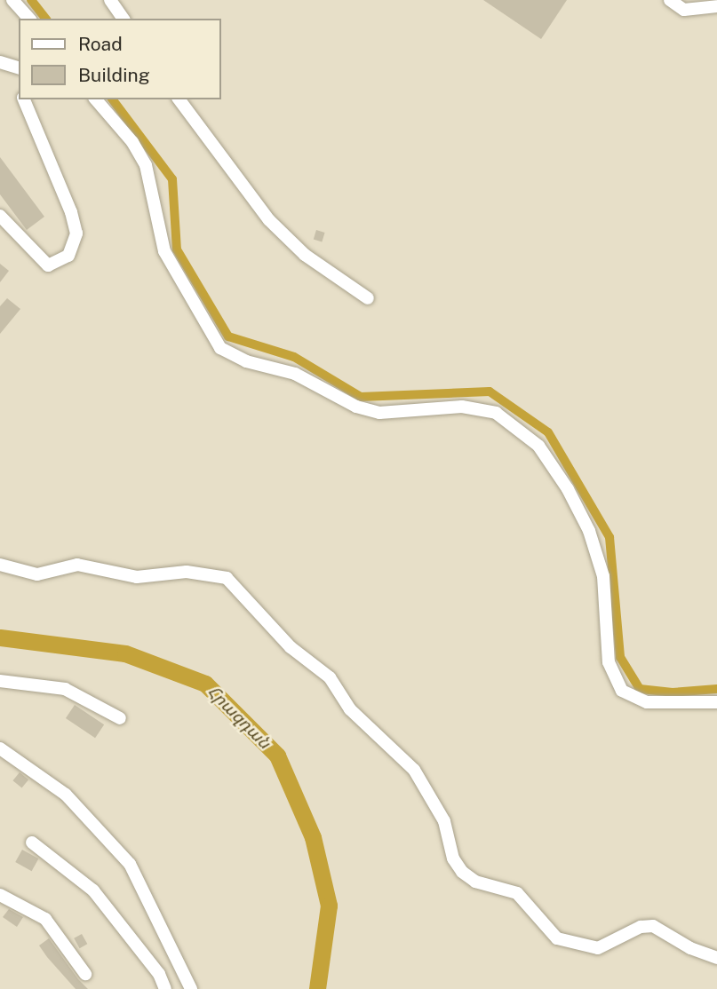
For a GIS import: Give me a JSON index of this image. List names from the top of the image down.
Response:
{
  "water": ["Հրազդան"],
  "legend": ["Road", "Building"]
}
